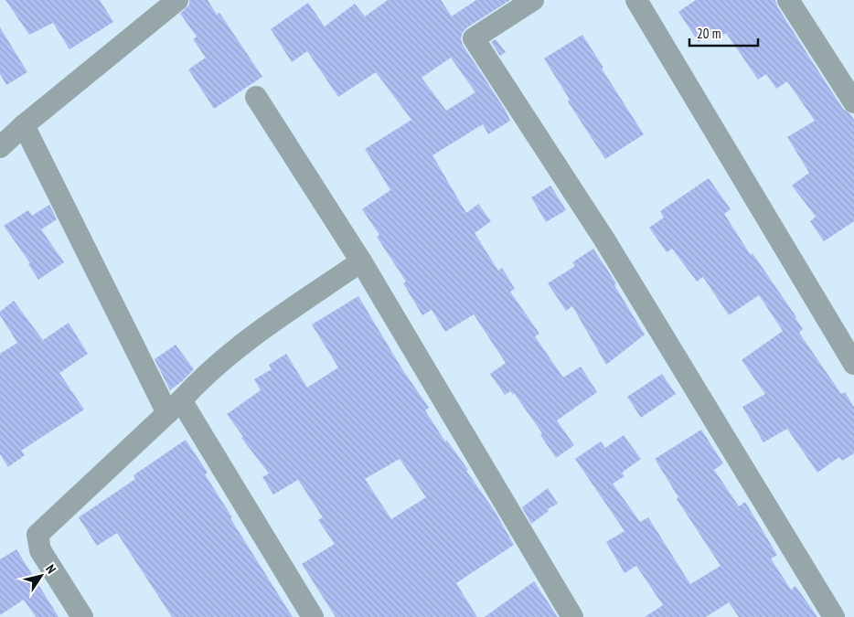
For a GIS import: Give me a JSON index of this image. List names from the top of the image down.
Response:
{
  "scale_bar": "20 m",
  "north": "top right"
}
